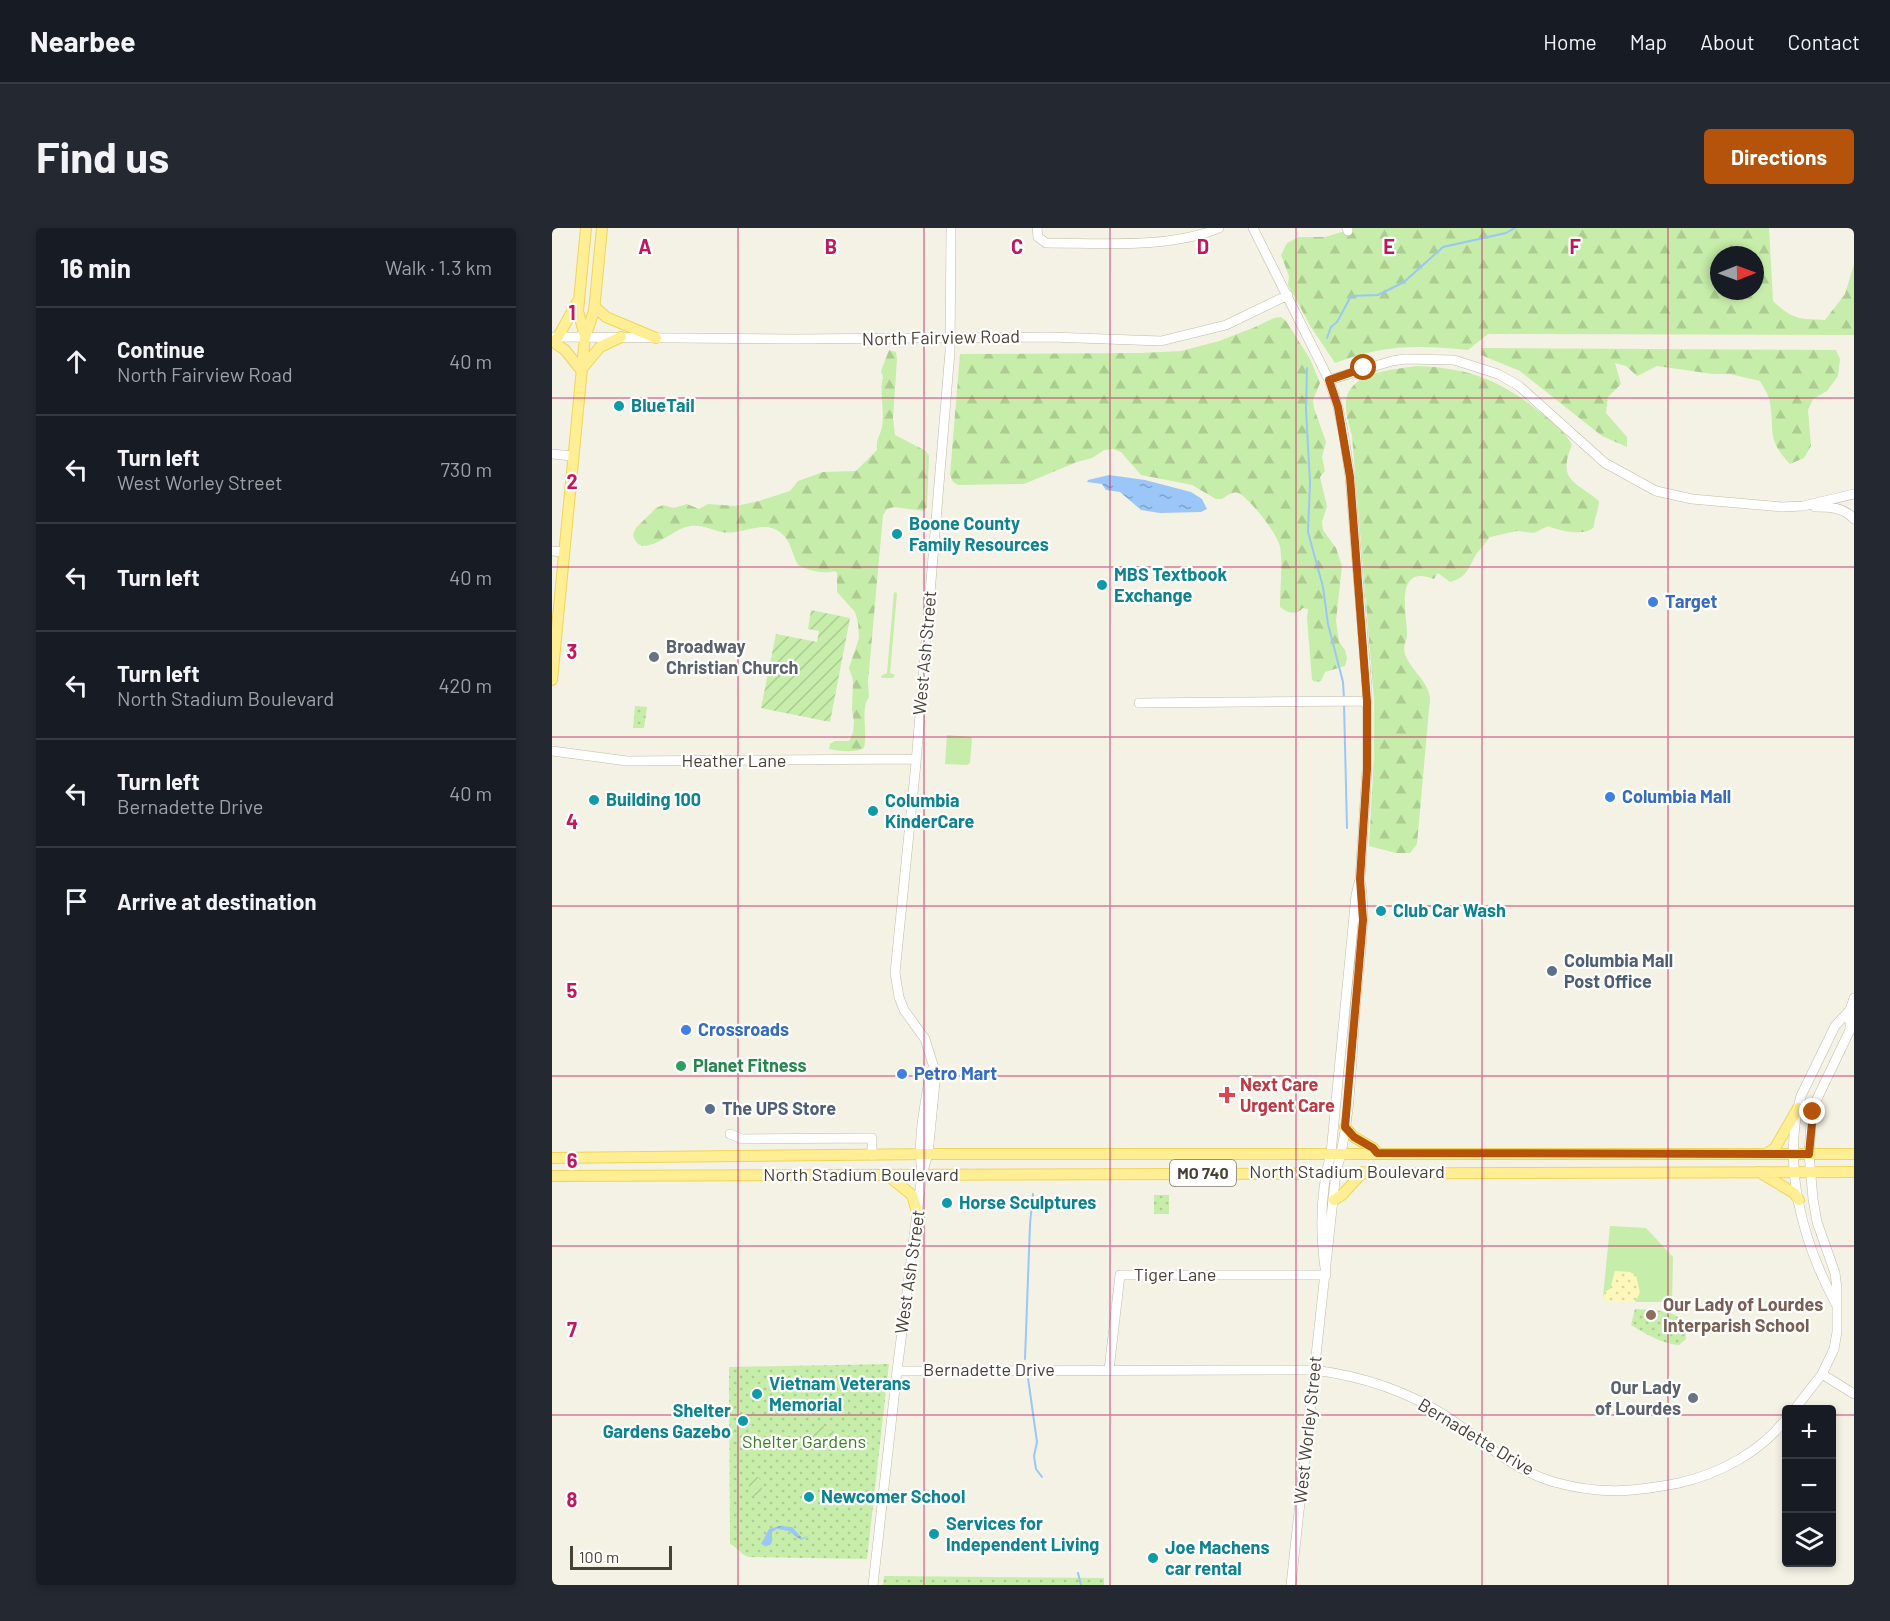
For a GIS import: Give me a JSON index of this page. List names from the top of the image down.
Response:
{
  "streets": {
    "main road": ["North Stadium Boulevard", "MO 740"],
    "street": [
      "North Fairview Road",
      "West Ash Street",
      "Heather Lane",
      "Tiger Lane",
      "Bernadette Drive",
      "West Worley Street"
    ]
  },
  "crossings": [
    ["North Fairview Road", "West Ash Street"],
    ["North Fairview Road", "West Worley Street"],
    ["West Ash Street", "Heather Lane"],
    ["West Ash Street", "North Stadium Boulevard"],
    ["West Ash Street", "Bernadette Drive"],
    ["North Stadium Boulevard", "West Worley Street"],
    ["Tiger Lane", "Bernadette Drive"],
    ["Tiger Lane", "West Worley Street"],
    ["Bernadette Drive", "West Worley Street"]
  ],
  "parks": ["Shelter Gardens"],
  "places": {
    "other": [
      "BlueTail",
      "Boone County Family Resources",
      "MBS Textbook Exchange",
      "Target",
      "Broadway Christian Church",
      "Columbia Mall",
      "Building 100",
      "Columbia KinderCare",
      "Club Car Wash",
      "Columbia Mall Post Office",
      "Crossroads",
      "Planet Fitness",
      "Petro Mart",
      "The UPS Store",
      "Horse Sculptures",
      "Our Lady of Lourdes Interparish School",
      "Vietnam Veterans Memorial",
      "Our Lady of Lourdes",
      "Shelter Gardens Gazebo",
      "Newcomer School",
      "Services for Independent Living",
      "Joe Machens car rental"
    ],
    "health": ["Next Care Urgent Care"]
  },
  "scale_bar": "100 m",
  "north": "right",
  "page": {
    "header": "Nearbee",
    "nav": [
      "Home",
      "Map",
      "About",
      "Contact"
    ],
    "buttons": "Directions",
    "title": "Find us",
    "heading": ["16 min", "Walk · 1.3 km"],
    "list": [
      ["Continue", "North Fairview Road", "40 m"],
      ["Turn left", "West Worley Street", "730 m"],
      ["Turn left", "40 m"],
      ["Turn left", "North Stadium Boulevard", "420 m"],
      ["Turn left", "Bernadette Drive", "40 m"],
      "Arrive at destination"
    ],
    "map_buttons": ["+", "−"],
    "scale": "100 m"
  },
  "grid": {
    "columns": [
      "A",
      "B",
      "C",
      "D",
      "E",
      "F"
    ],
    "rows": [
      "1",
      "2",
      "3",
      "4",
      "5",
      "6",
      "7",
      "8"
    ]
  }
}
